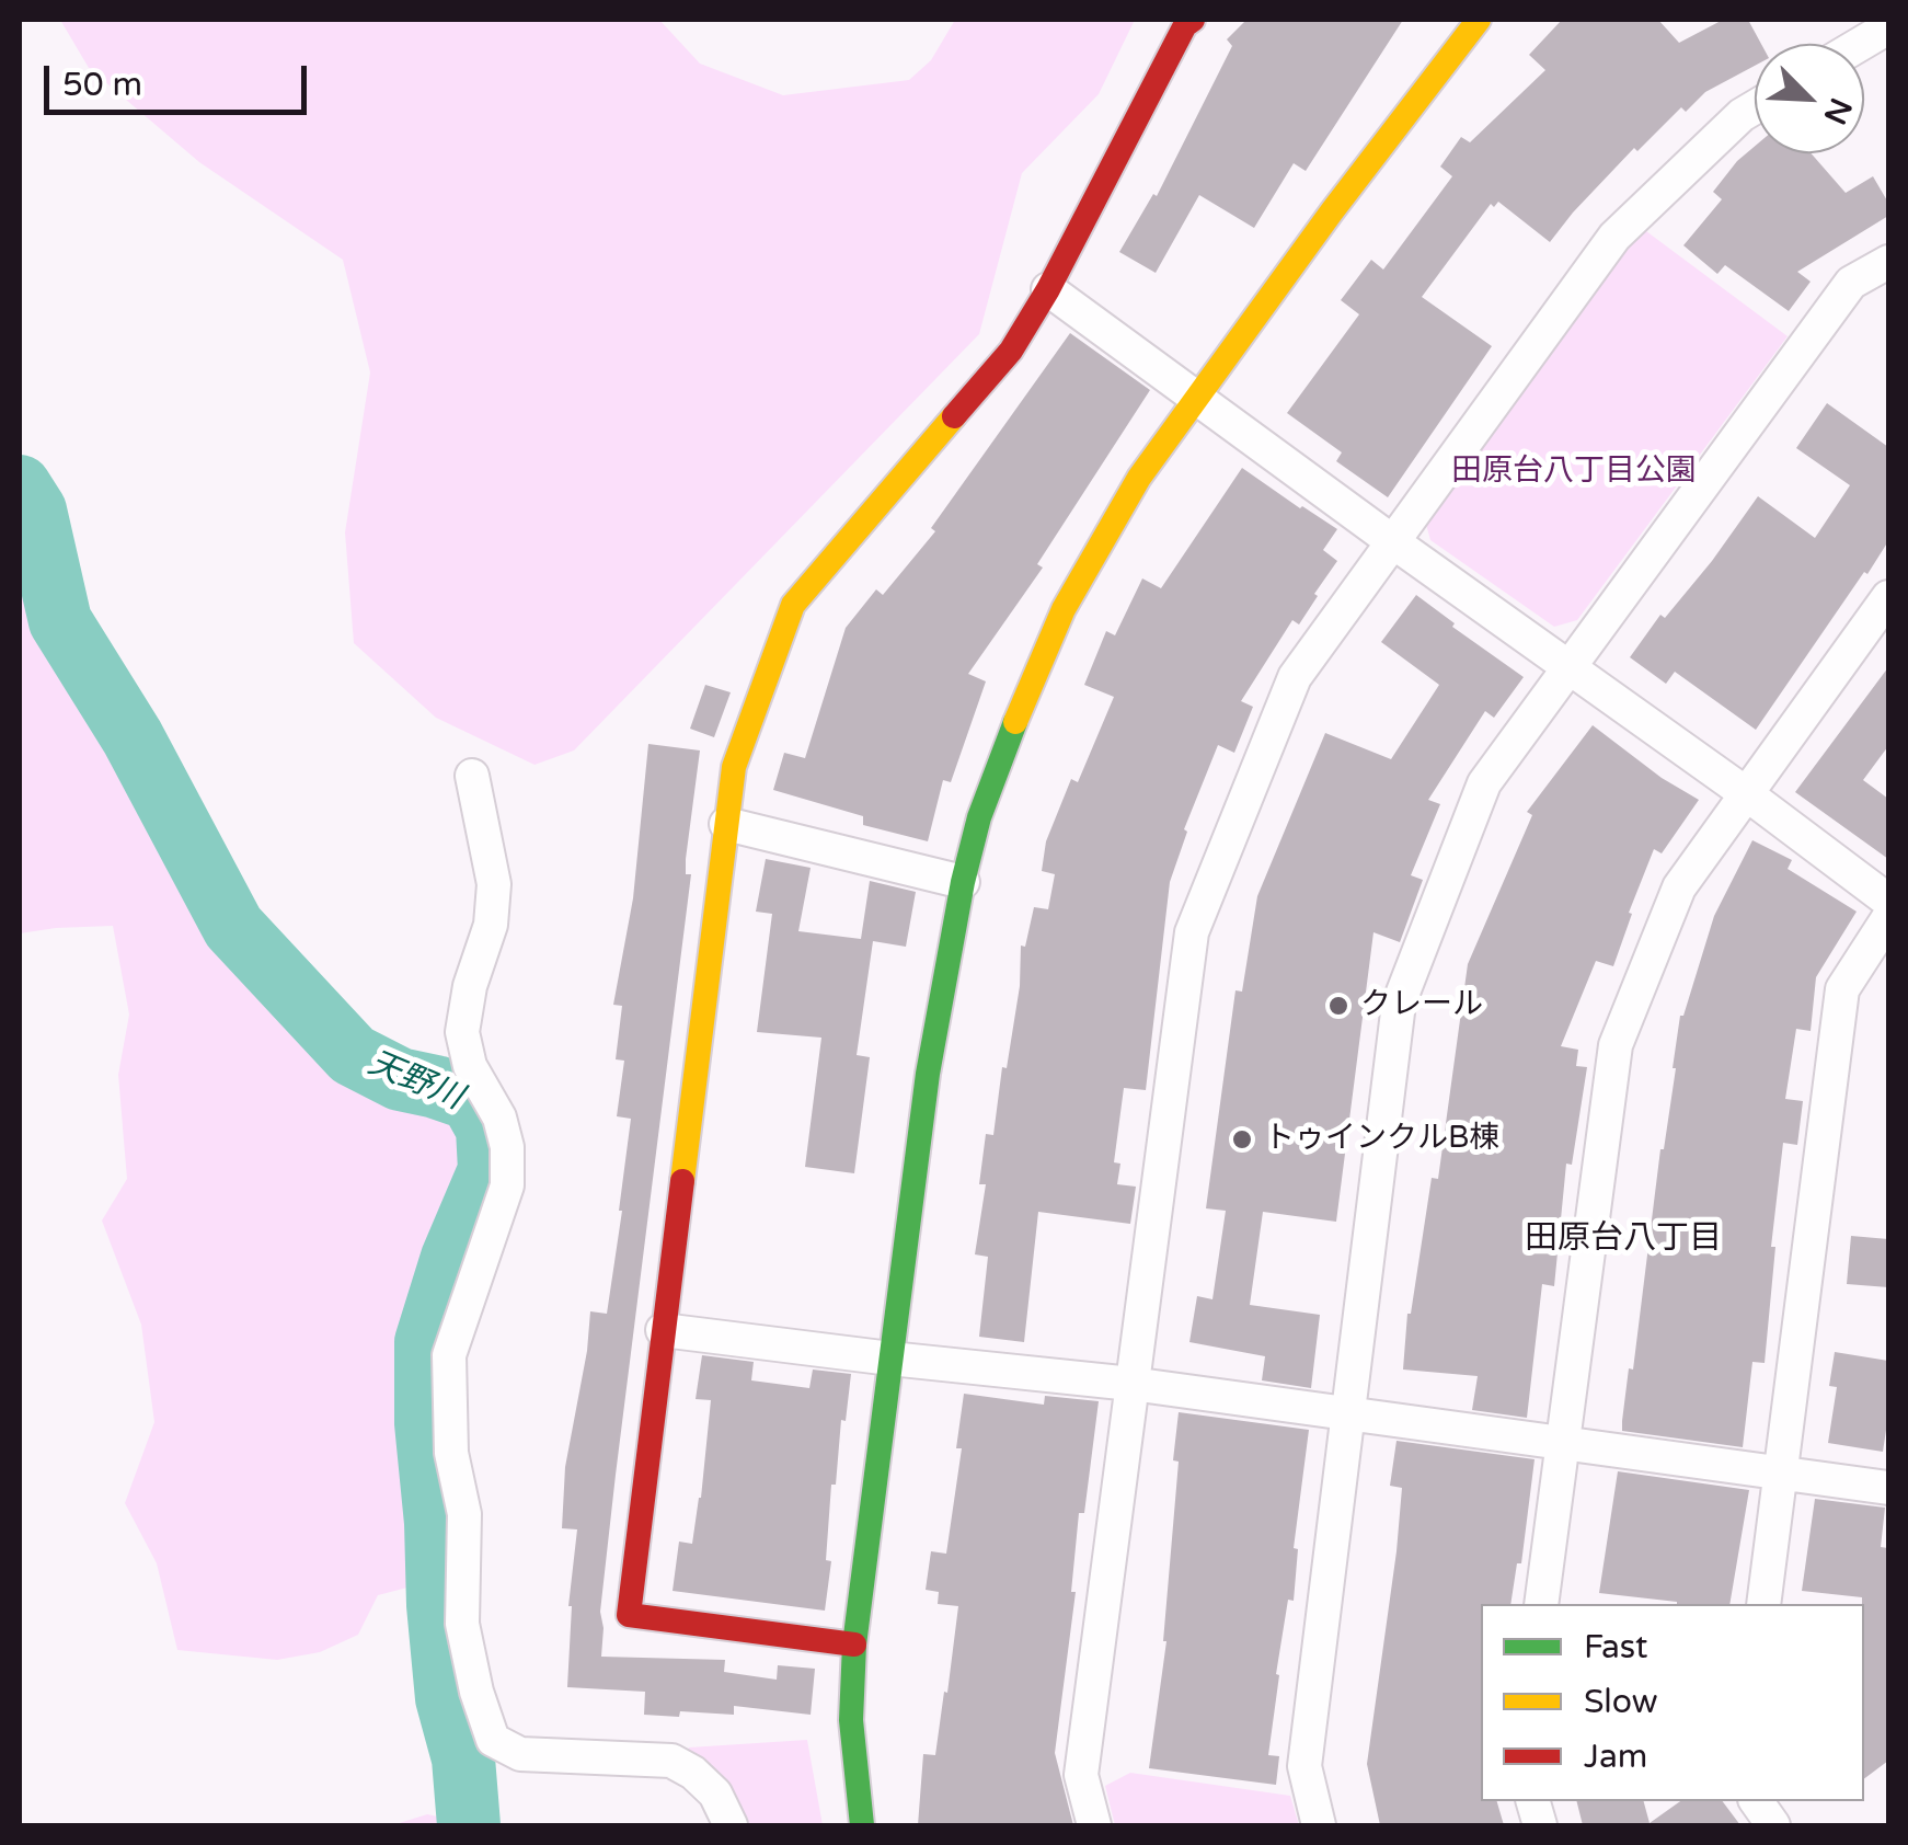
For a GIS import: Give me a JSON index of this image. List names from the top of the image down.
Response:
{
  "districts": ["田原台八丁目"],
  "water": ["天野川"],
  "parks": ["田原台八丁目公園"],
  "places": ["クレール", "トゥインクルB棟"],
  "legend": ["Fast", "Slow", "Jam"],
  "scale_bar": "50 m",
  "north": "bottom right"
}
